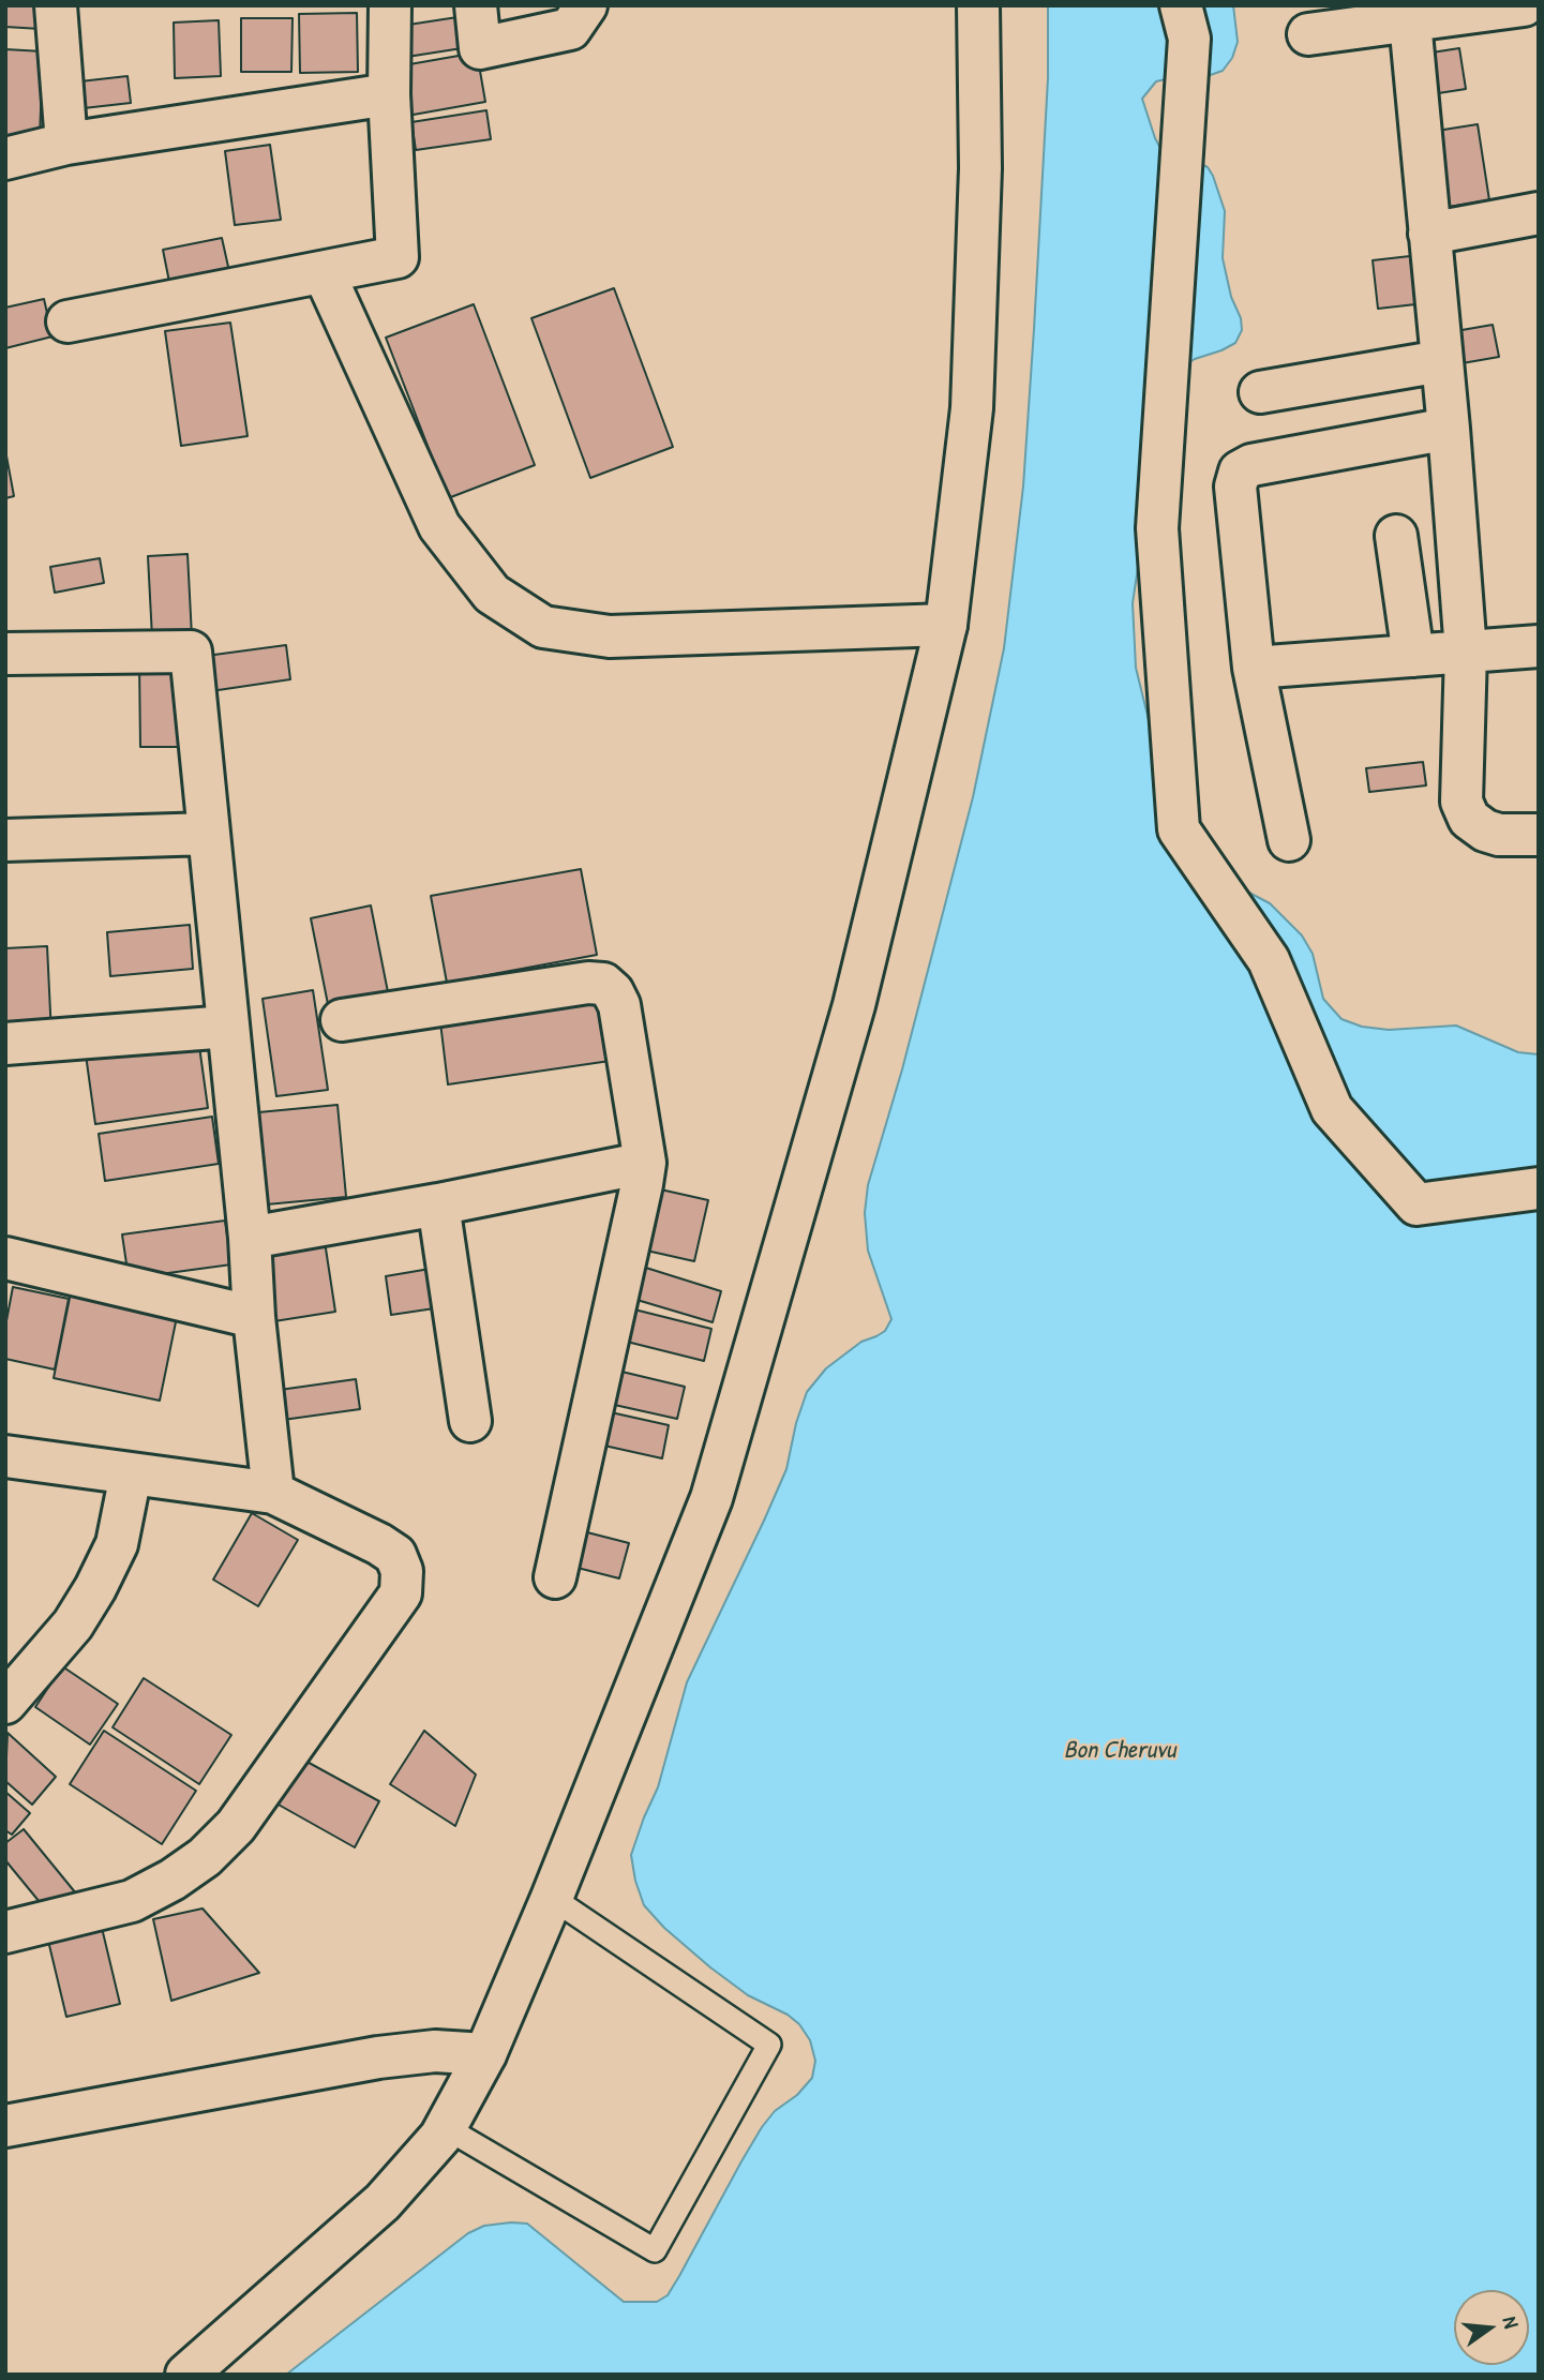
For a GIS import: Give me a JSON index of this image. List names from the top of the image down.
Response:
{
  "water": ["Bon Cheruvu"],
  "north": "right"
}
